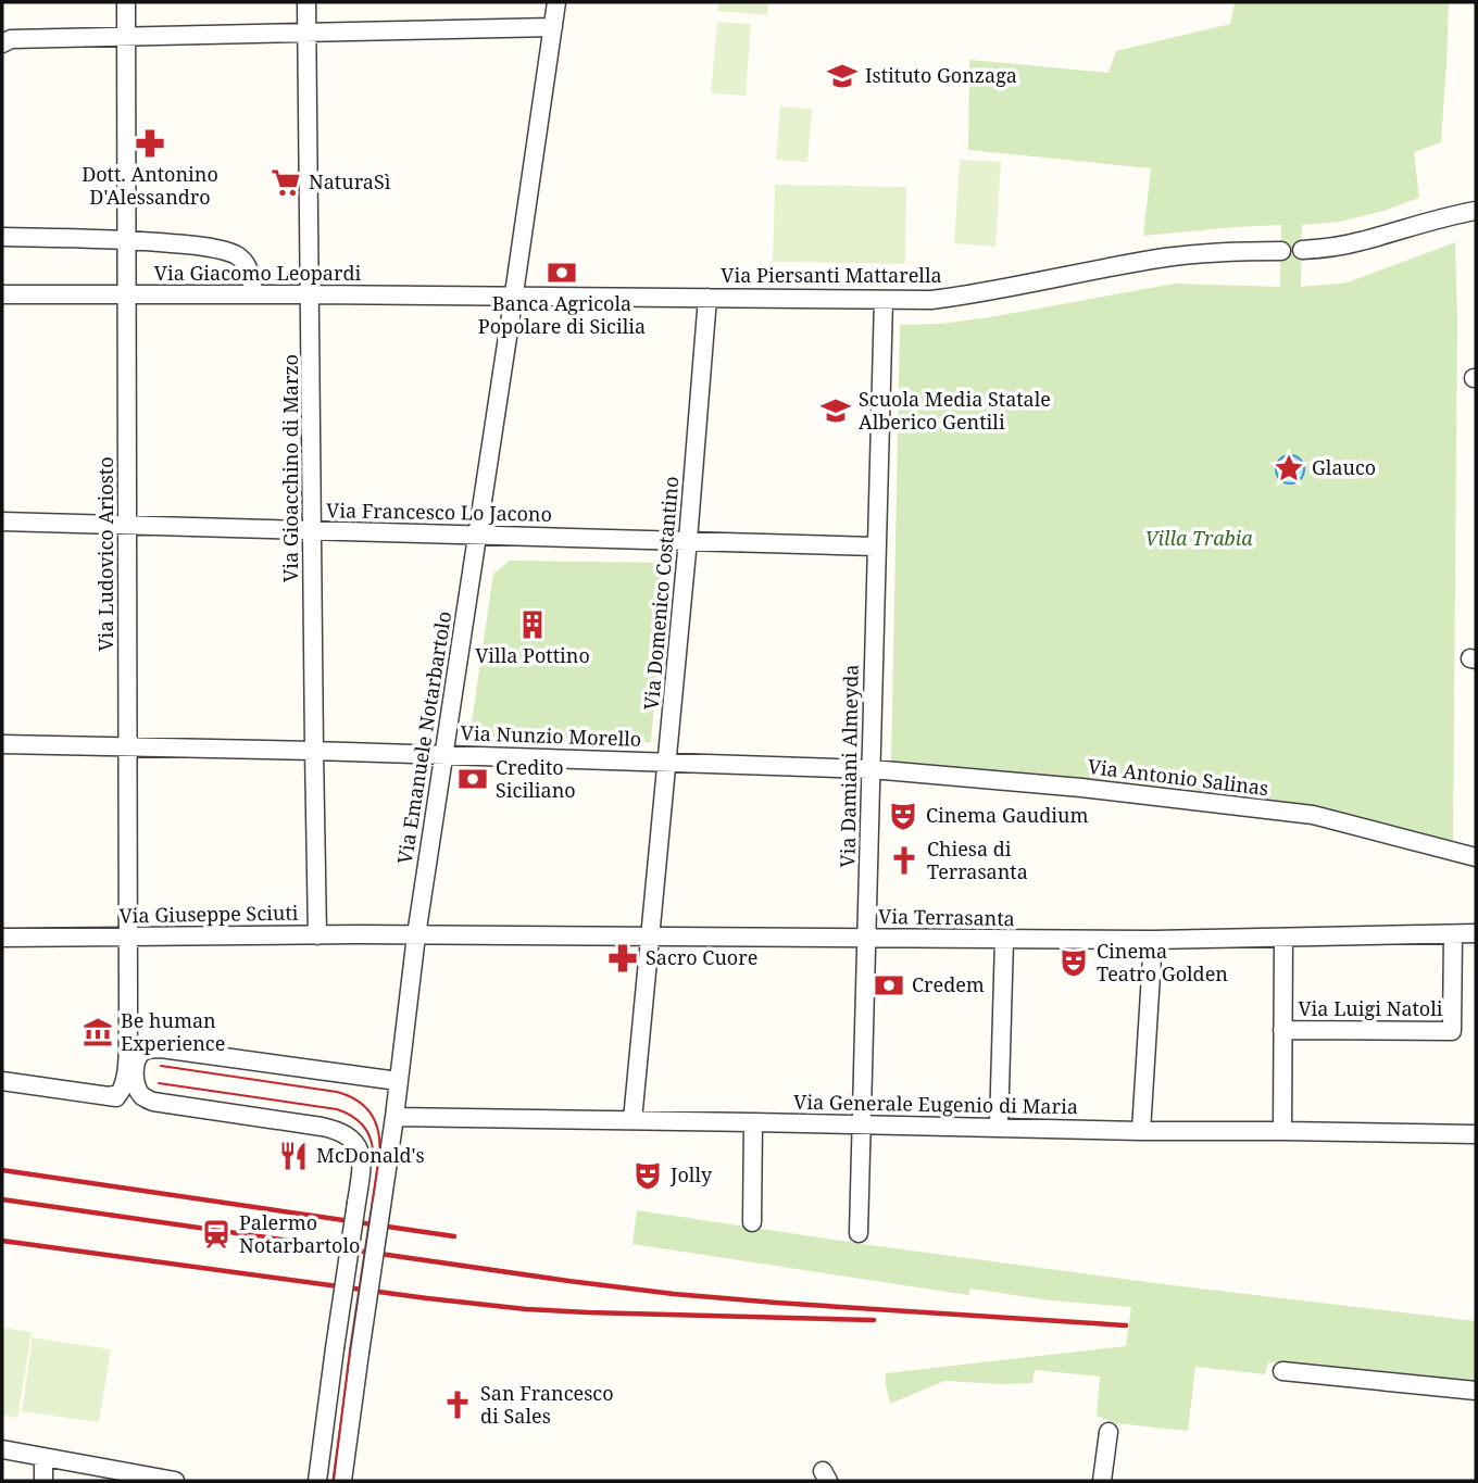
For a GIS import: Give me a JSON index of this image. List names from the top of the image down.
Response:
{
  "streets": {
    "street": [
      "Via Giacomo Leopardi",
      "Via Piersanti Mattarella",
      "Via Gioacchino di Marzo",
      "Via Francesco Lo Jacono",
      "Via Ludovico Ariosto",
      "Via Domenico Costantino",
      "Via Nunzio Morello",
      "Via Emanuele Notarbartolo",
      "Via Damiani Almeyda",
      "Via Antonio Salinas",
      "Via Giuseppe Sciuti",
      "Via Terrasanta",
      "Via Luigi Natoli",
      "Via Generale Eugenio di Maria"
    ]
  },
  "crossings": [
    ["Via Giacomo Leopardi", "Via Piersanti Mattarella"],
    ["Via Giacomo Leopardi", "Via Gioacchino di Marzo"],
    ["Via Giacomo Leopardi", "Via Ludovico Ariosto"],
    ["Via Giacomo Leopardi", "Via Emanuele Notarbartolo"],
    ["Via Piersanti Mattarella", "Via Domenico Costantino"],
    ["Via Piersanti Mattarella", "Via Emanuele Notarbartolo"],
    ["Via Piersanti Mattarella", "Via Damiani Almeyda"],
    ["Via Gioacchino di Marzo", "Via Francesco Lo Jacono"],
    ["Via Gioacchino di Marzo", "Via Nunzio Morello"],
    ["Via Gioacchino di Marzo", "Via Giuseppe Sciuti"],
    ["Via Francesco Lo Jacono", "Via Ludovico Ariosto"],
    ["Via Francesco Lo Jacono", "Via Domenico Costantino"],
    ["Via Francesco Lo Jacono", "Via Emanuele Notarbartolo"],
    ["Via Francesco Lo Jacono", "Via Damiani Almeyda"],
    ["Via Ludovico Ariosto", "Via Nunzio Morello"],
    ["Via Ludovico Ariosto", "Via Giuseppe Sciuti"],
    ["Via Domenico Costantino", "Via Nunzio Morello"],
    ["Via Domenico Costantino", "Via Terrasanta"],
    ["Via Domenico Costantino", "Via Generale Eugenio di Maria"],
    ["Via Nunzio Morello", "Via Emanuele Notarbartolo"],
    ["Via Nunzio Morello", "Via Damiani Almeyda"],
    ["Via Nunzio Morello", "Via Antonio Salinas"],
    ["Via Emanuele Notarbartolo", "Via Giuseppe Sciuti"],
    ["Via Emanuele Notarbartolo", "Via Terrasanta"],
    ["Via Emanuele Notarbartolo", "Via Generale Eugenio di Maria"],
    ["Via Damiani Almeyda", "Via Antonio Salinas"],
    ["Via Damiani Almeyda", "Via Terrasanta"],
    ["Via Damiani Almeyda", "Via Generale Eugenio di Maria"],
    ["Via Giuseppe Sciuti", "Via Terrasanta"],
    ["Via Terrasanta", "Via Luigi Natoli"]
  ],
  "parks": ["Villa Trabia"],
  "places": {
    "school or university": ["Istituto Gonzaga", "Scuola Media Statale Alberico Gentili"],
    "pharmacy": ["Dott. Antonino D'Alessandro", "Sacro Cuore"],
    "supermarket": ["NaturaSì"],
    "bank": ["Banca Agricola Popolare di Sicilia", "Credito Siciliano", "Credem"],
    "place": ["Glauco"],
    "building": ["Villa Pottino"],
    "theatre": ["Cinema Gaudium", "Cinema Teatro Golden", "Jolly"],
    "church": ["Chiesa di Terrasanta", "San Francesco di Sales"],
    "museum": ["Be human Experience"],
    "restaurant": ["McDonald's"],
    "station": ["Palermo Notarbartolo"]
  }
}
